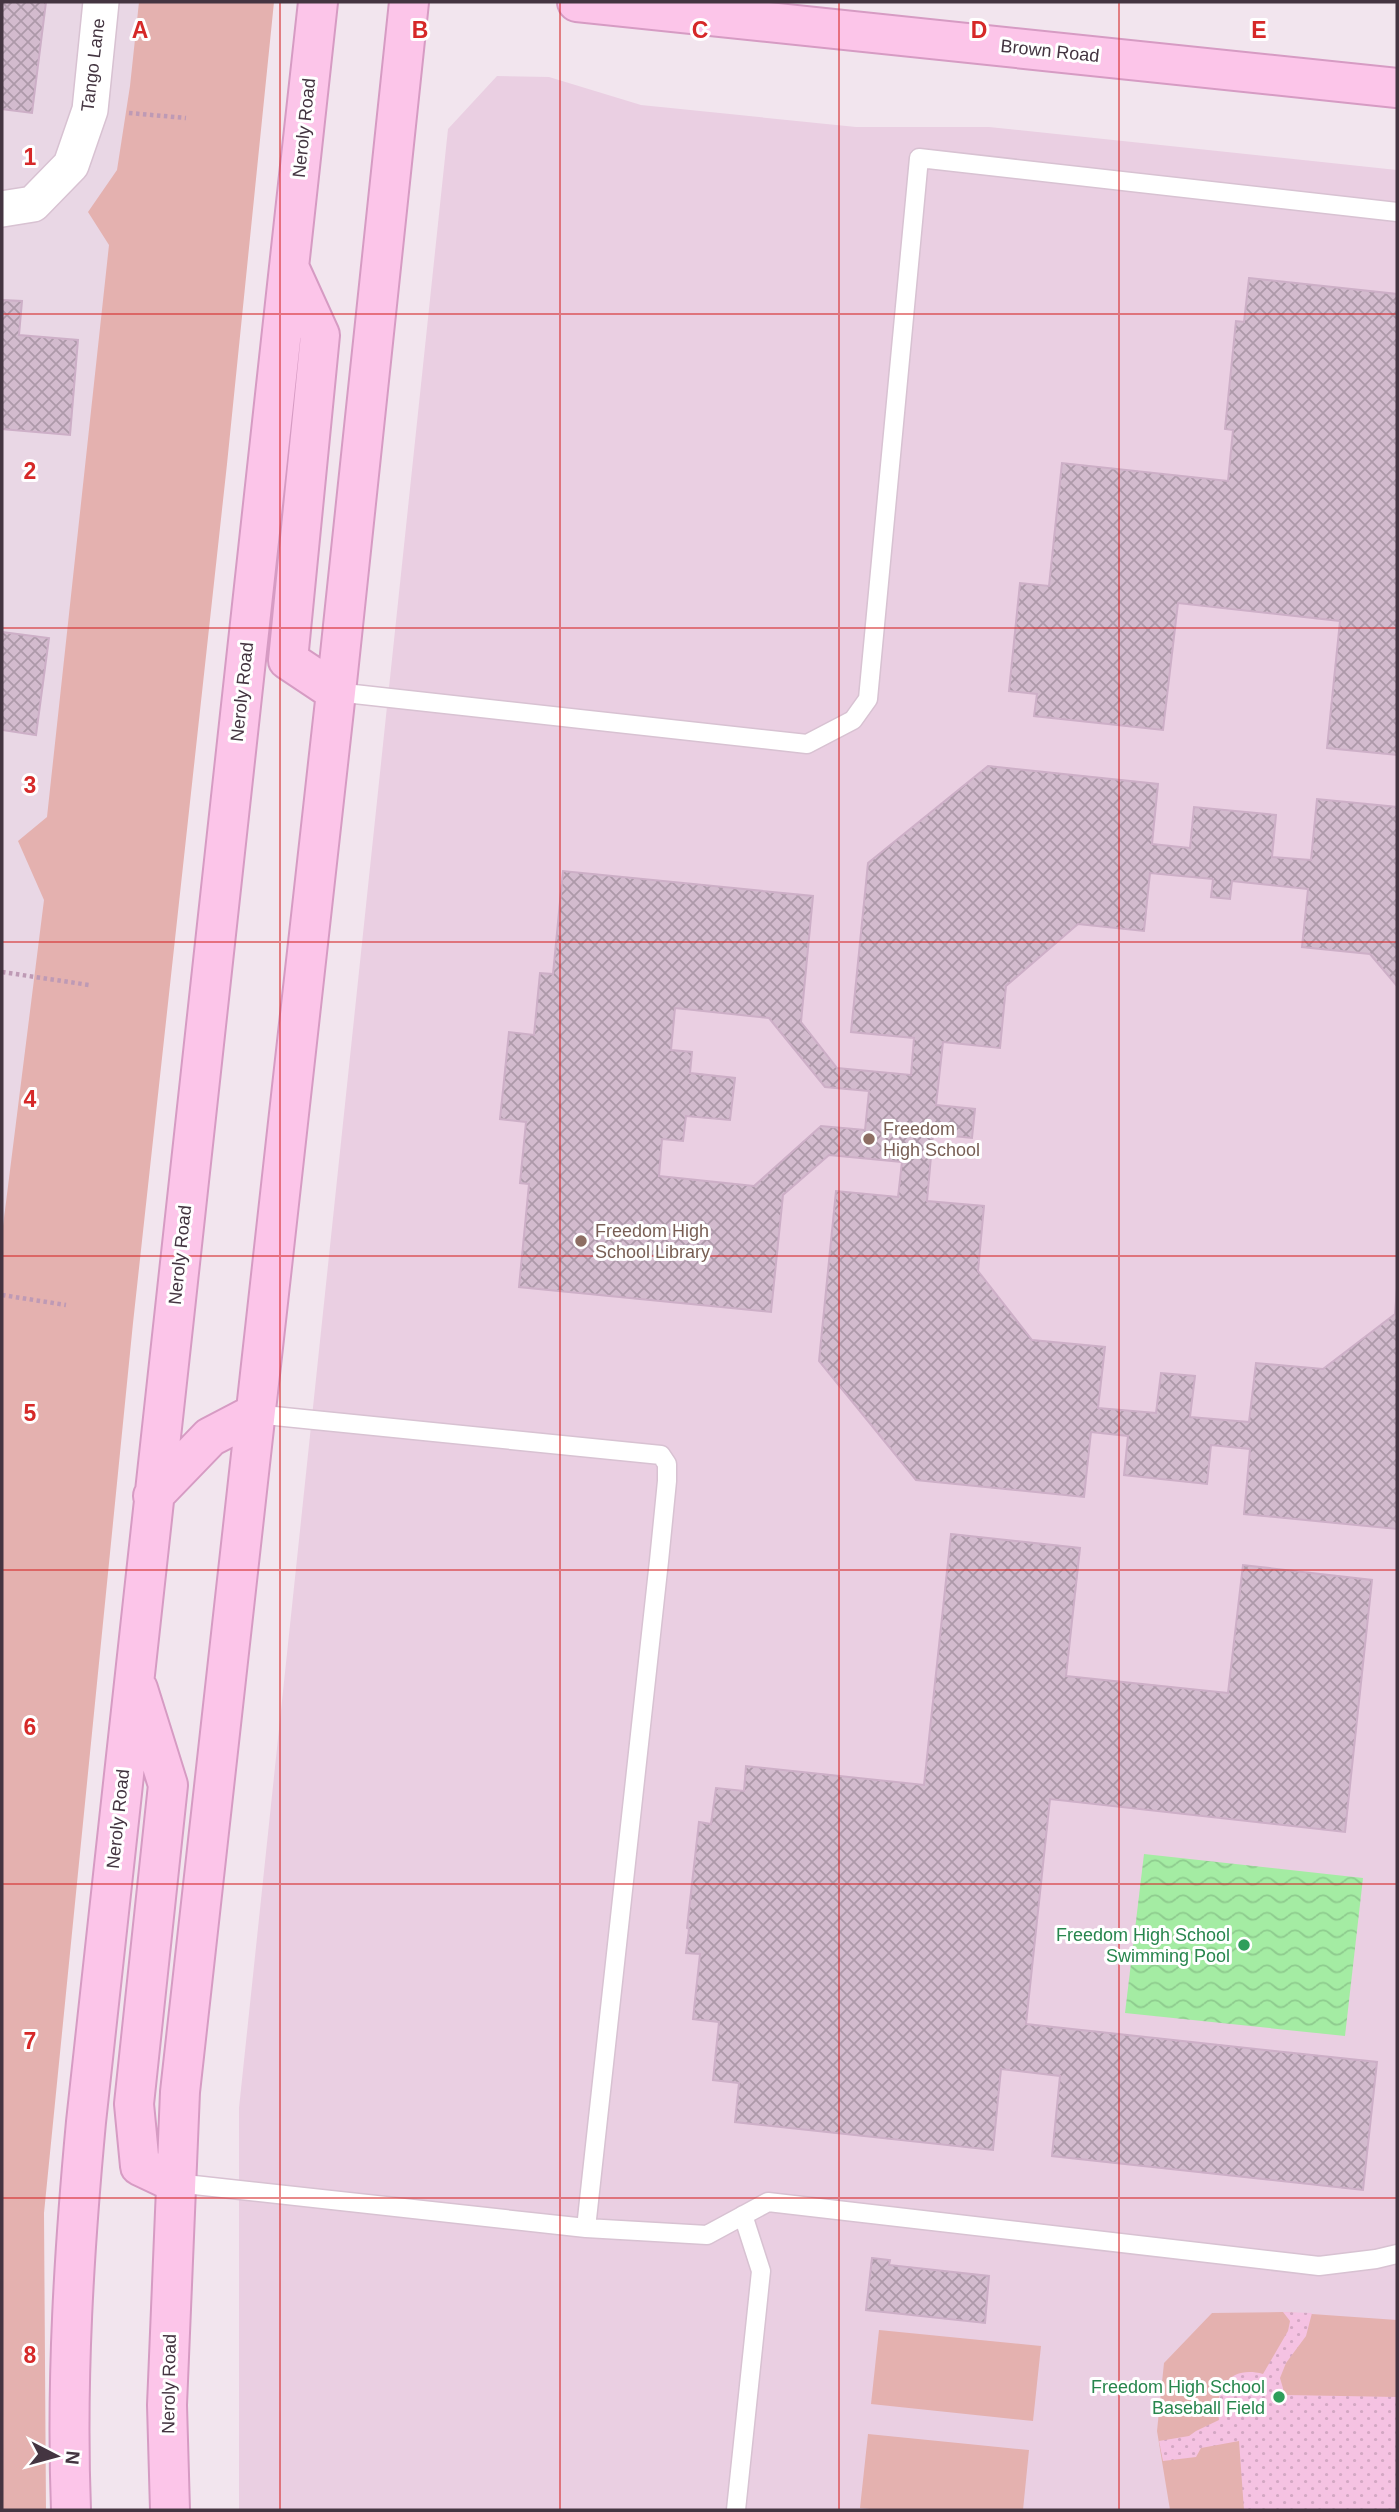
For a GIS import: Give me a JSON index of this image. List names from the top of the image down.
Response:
{
  "streets": {
    "street": ["Brown Road", "Tango Lane", "Neroly Road"]
  },
  "places": [
    "Freedom High School",
    "Freedom High School Library",
    "Freedom High School Swimming Pool",
    "Freedom High School Baseball Field"
  ],
  "north": "right",
  "grid": {
    "columns": [
      "A",
      "B",
      "C",
      "D",
      "E"
    ],
    "rows": [
      "1",
      "2",
      "3",
      "4",
      "5",
      "6",
      "7",
      "8"
    ]
  }
}
